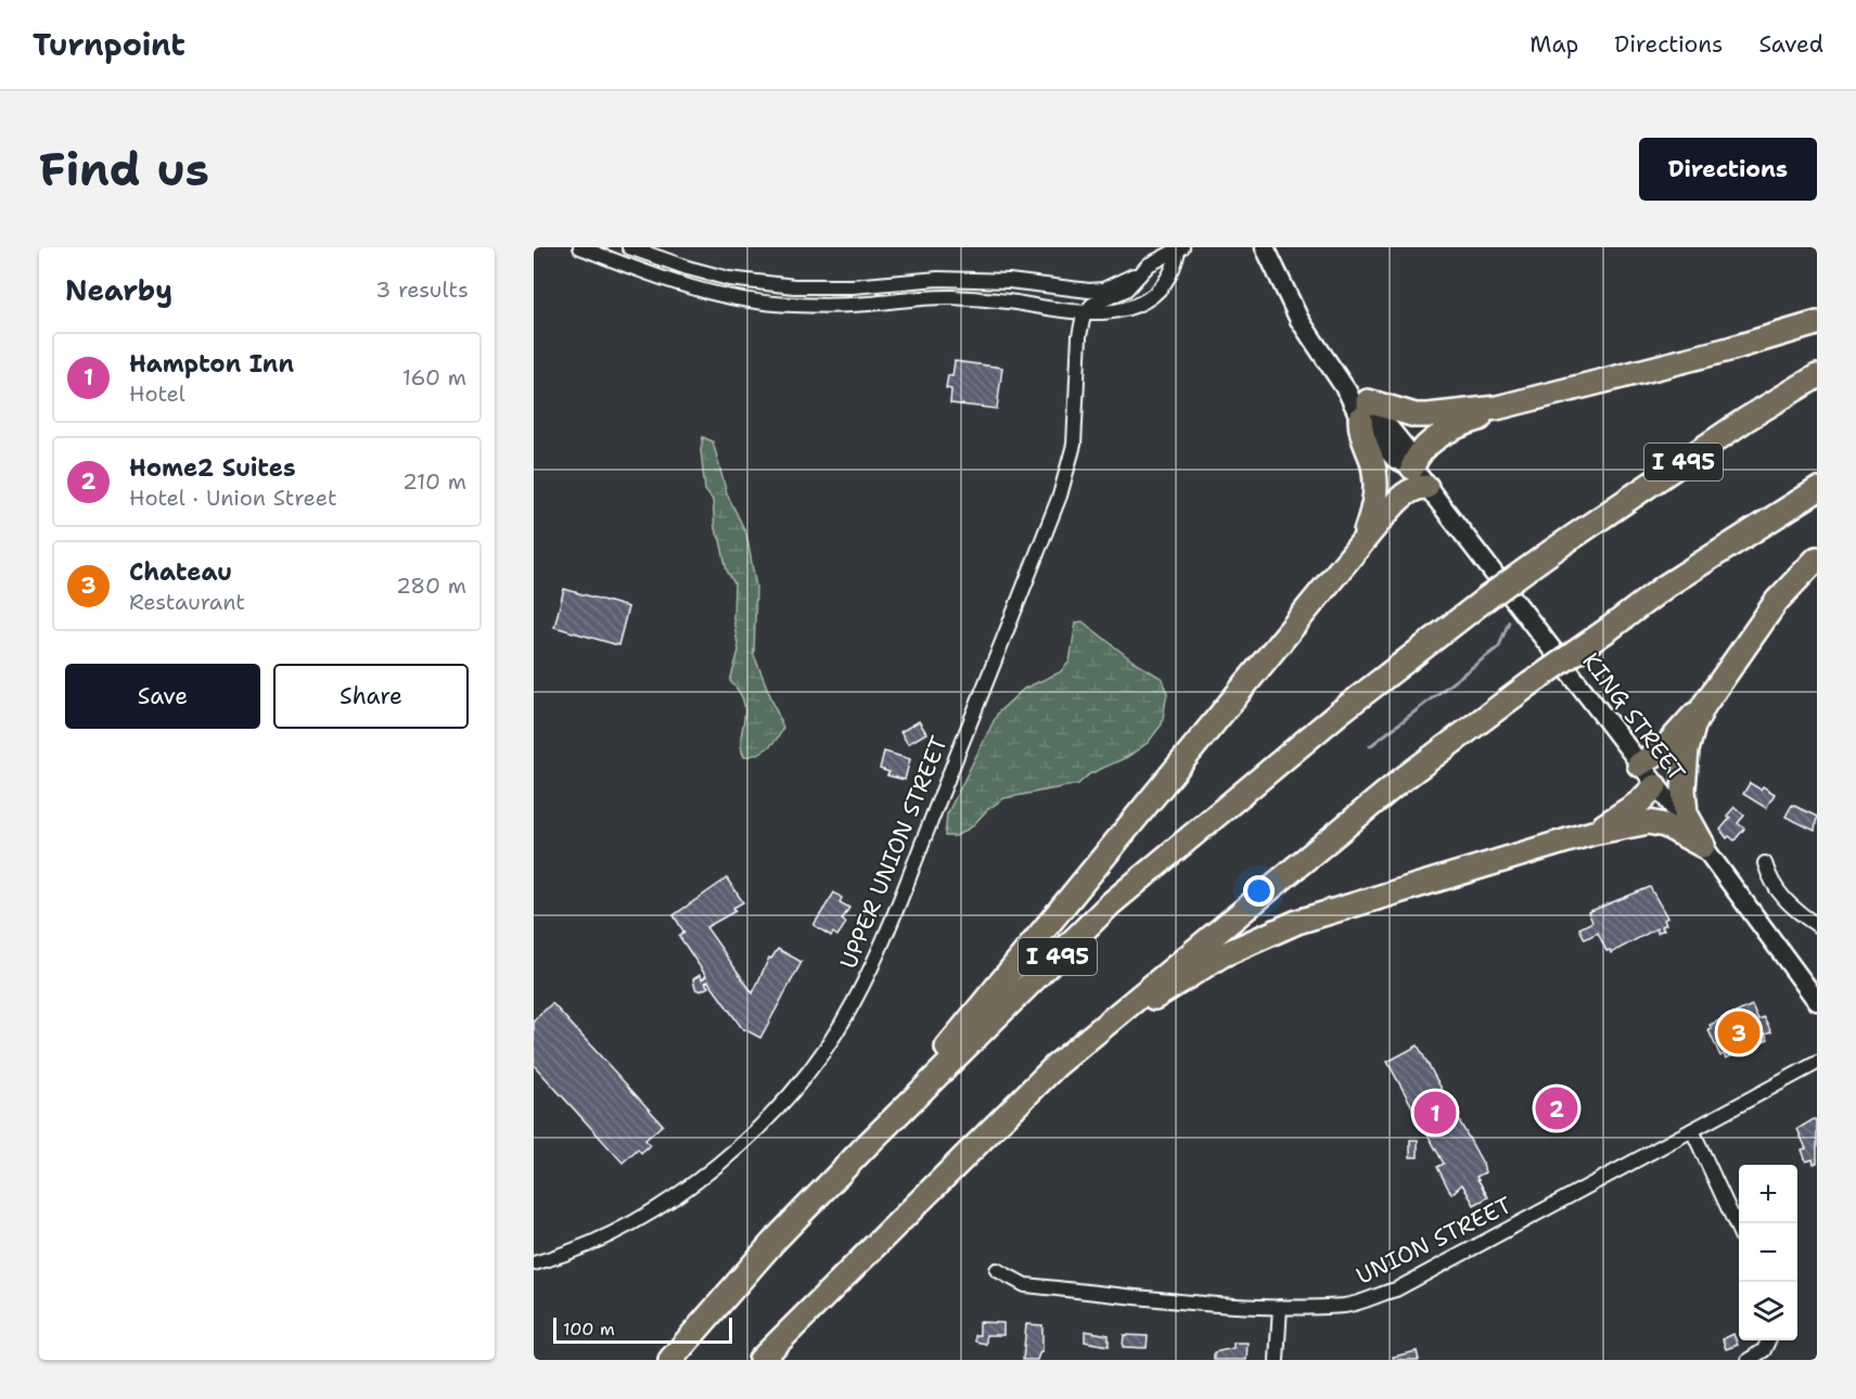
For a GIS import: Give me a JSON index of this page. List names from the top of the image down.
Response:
{
  "streets": {
    "highway": ["I 495"],
    "main road": ["KING STREET"],
    "street": ["UPPER UNION STREET", "UNION STREET"]
  },
  "scale_bar": "100 m",
  "page": {
    "header": "Turnpoint",
    "nav": ["Map", "Directions", "Saved"],
    "buttons": [
      "Directions",
      ["Save", "Share"]
    ],
    "title": "Find us",
    "heading": ["Nearby", "3 results"],
    "list": [
      {
        "mark": "1",
        "name": "Hampton Inn",
        "note": "Hotel",
        "value": "160 m"
      },
      {
        "mark": "2",
        "name": "Home2 Suites",
        "note": "Hotel · Union Street",
        "value": "210 m"
      },
      {
        "mark": "3",
        "name": "Chateau",
        "note": "Restaurant",
        "value": "280 m"
      }
    ],
    "pins": ["3", "2", "1"],
    "map_buttons": ["+", "−"],
    "scale": "100 m"
  }
}
